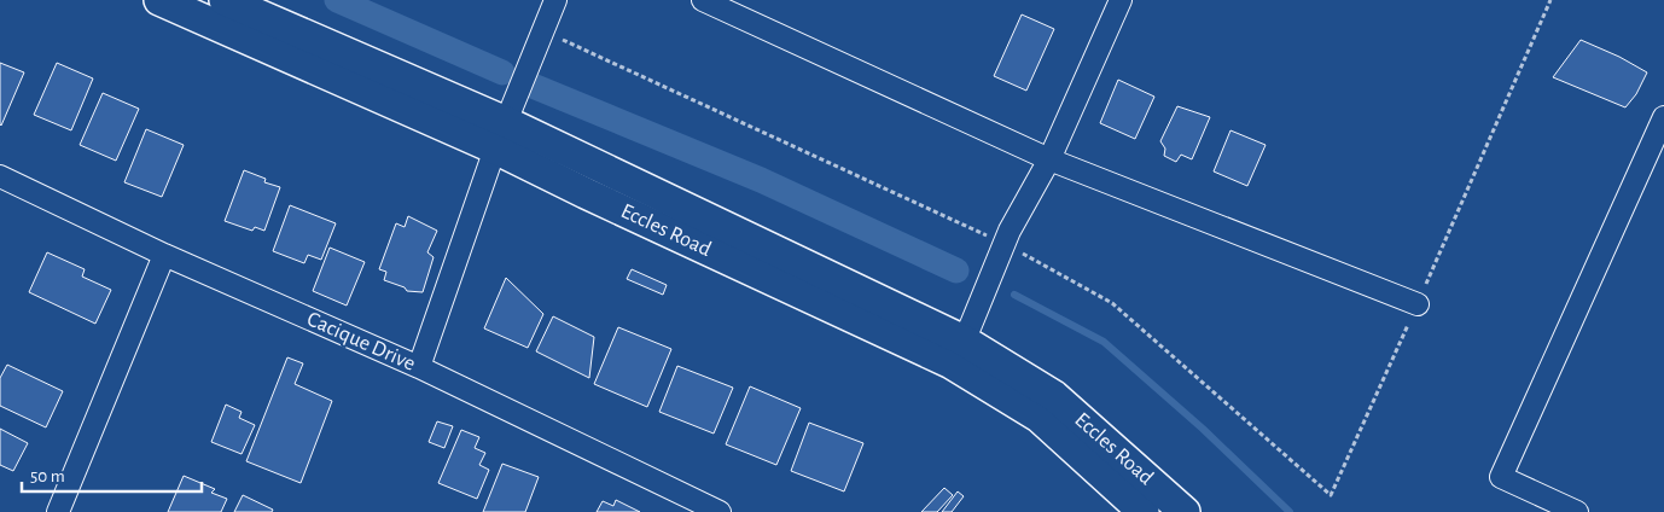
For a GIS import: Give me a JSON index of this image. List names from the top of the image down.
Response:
{
  "streets": {
    "street": ["Eccles Road", "Cacique Drive"]
  },
  "scale_bar": "50 m"
}
